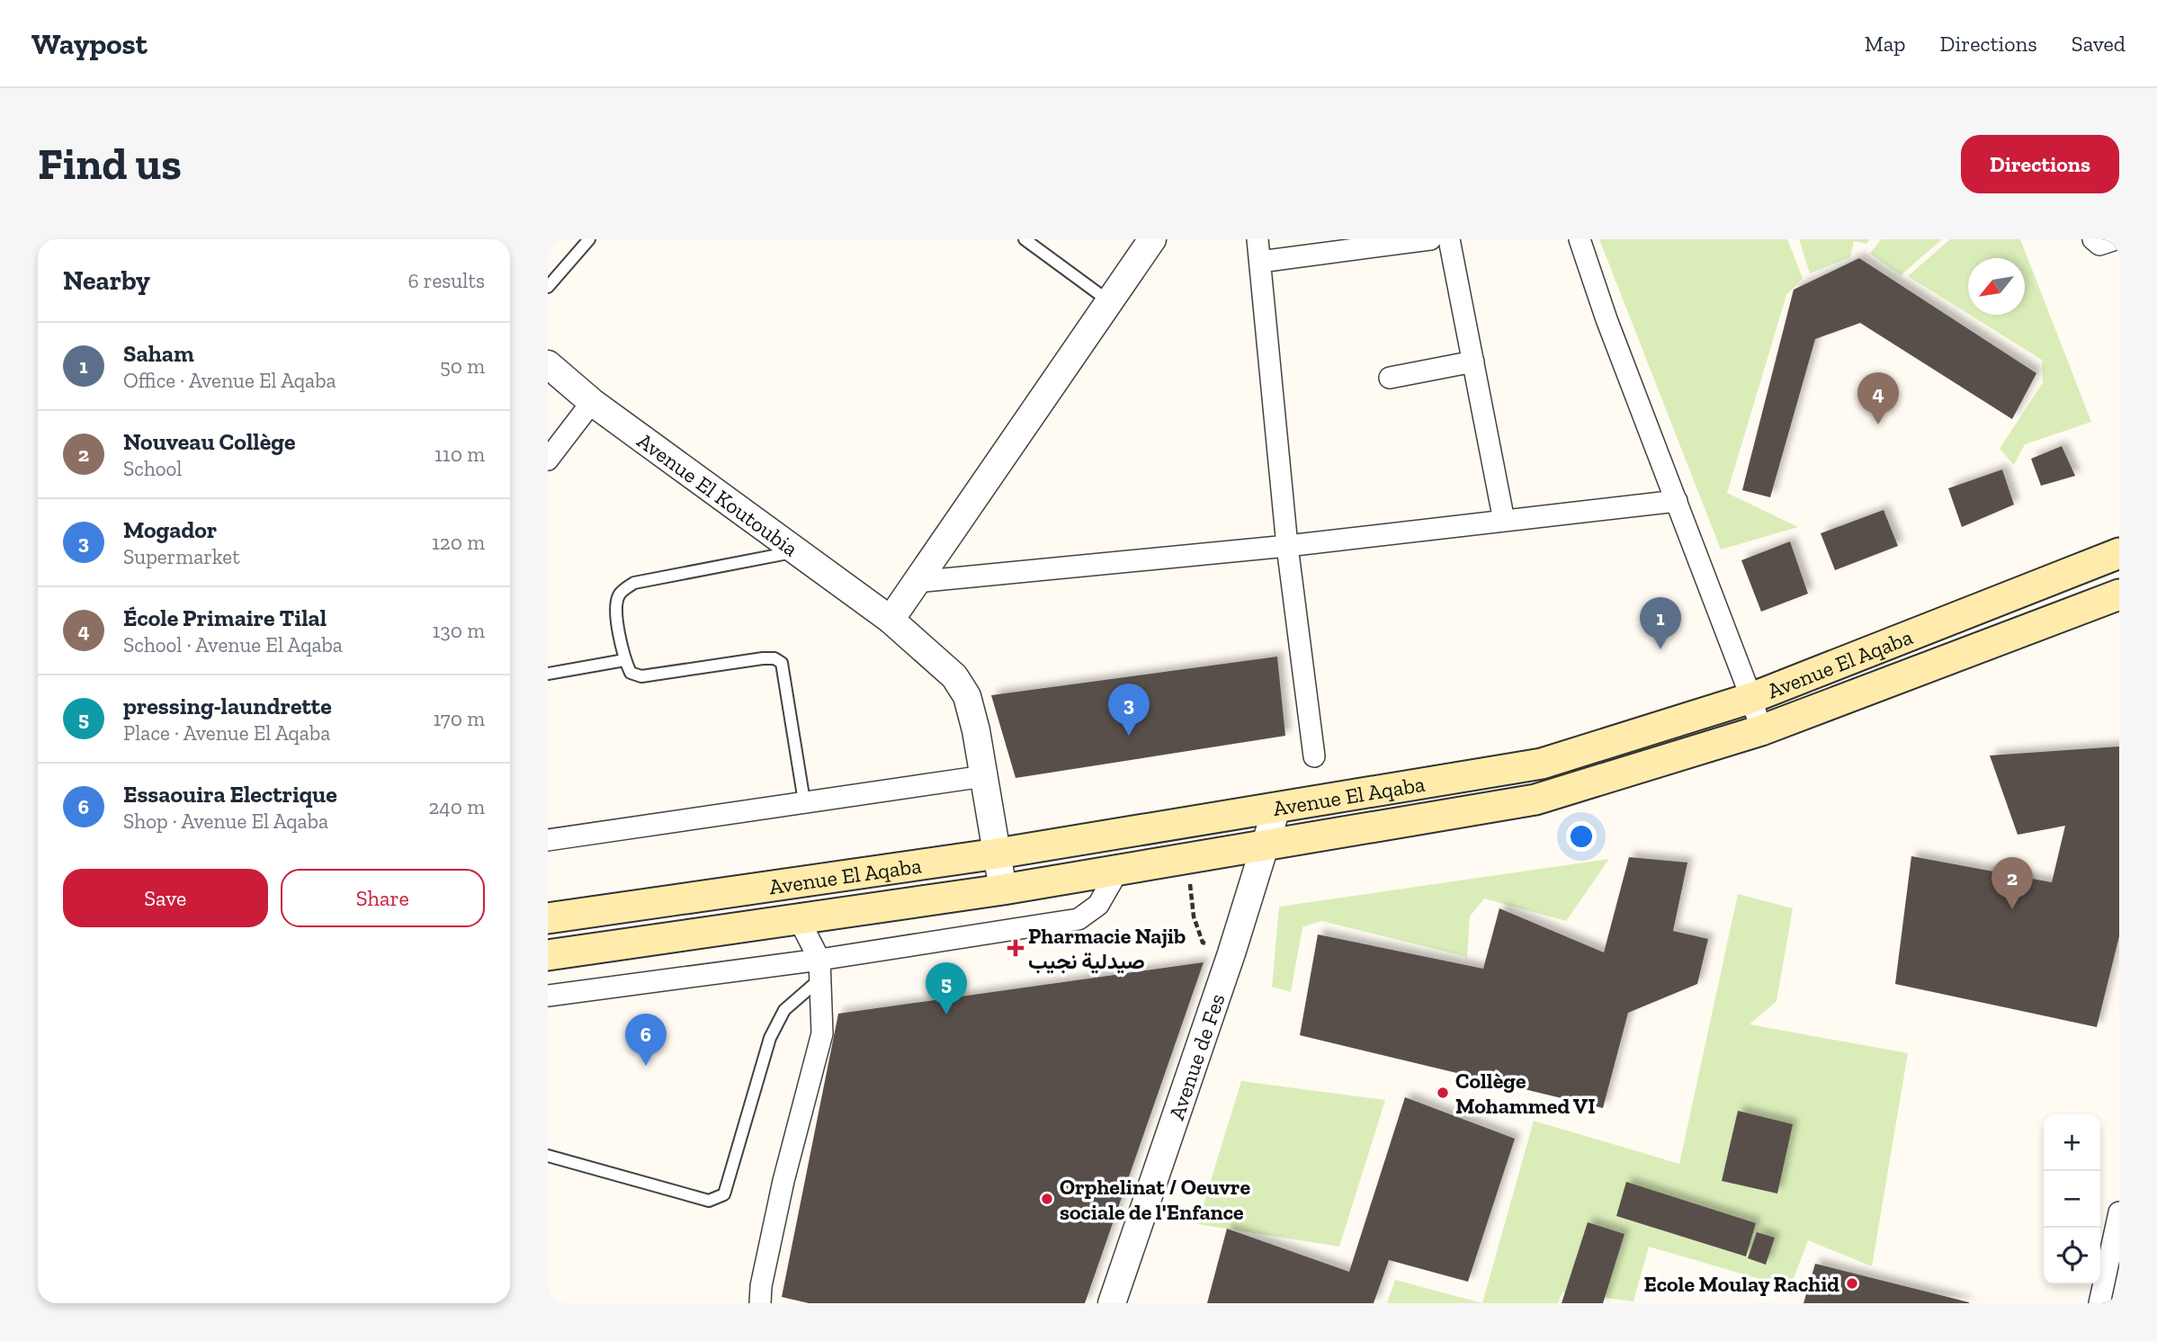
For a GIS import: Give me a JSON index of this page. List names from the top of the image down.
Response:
{
  "streets": {
    "main road": ["Avenue El Aqaba"],
    "street": ["Avenue El Koutoubia", "Avenue de Fes"]
  },
  "crossings": [
    ["Avenue El Koutoubia", "Avenue El Aqaba"],
    ["Avenue El Aqaba", "Avenue de Fes"]
  ],
  "places": {
    "health": ["Pharmacie Najib صيدلية نجيب"],
    "other": ["Collège Mohammed VI", "Orphelinat / Oeuvre sociale de l'Enfance", "Ecole Moulay Rachid"]
  },
  "north": "bottom left",
  "page": {
    "header": "Waypost",
    "nav": ["Map", "Directions", "Saved"],
    "buttons": [
      "Directions",
      ["Save", "Share"]
    ],
    "title": "Find us",
    "heading": ["Nearby", "6 results"],
    "list": [
      {
        "mark": "1",
        "name": "Saham",
        "note": "Office · Avenue El Aqaba",
        "value": "50 m"
      },
      {
        "mark": "2",
        "name": "Nouveau Collège",
        "note": "School",
        "value": "110 m"
      },
      {
        "mark": "3",
        "name": "Mogador",
        "note": "Supermarket",
        "value": "120 m"
      },
      {
        "mark": "4",
        "name": "École Primaire Tilal",
        "note": "School · Avenue El Aqaba",
        "value": "130 m"
      },
      {
        "mark": "5",
        "name": "pressing-laundrette",
        "note": "Place · Avenue El Aqaba",
        "value": "170 m"
      },
      {
        "mark": "6",
        "name": "Essaouira Electrique",
        "note": "Shop · Avenue El Aqaba",
        "value": "240 m"
      }
    ],
    "pins": [
      "4",
      "1",
      "3",
      "2",
      "5",
      "6"
    ],
    "map_buttons": ["+", "−"]
  }
}
